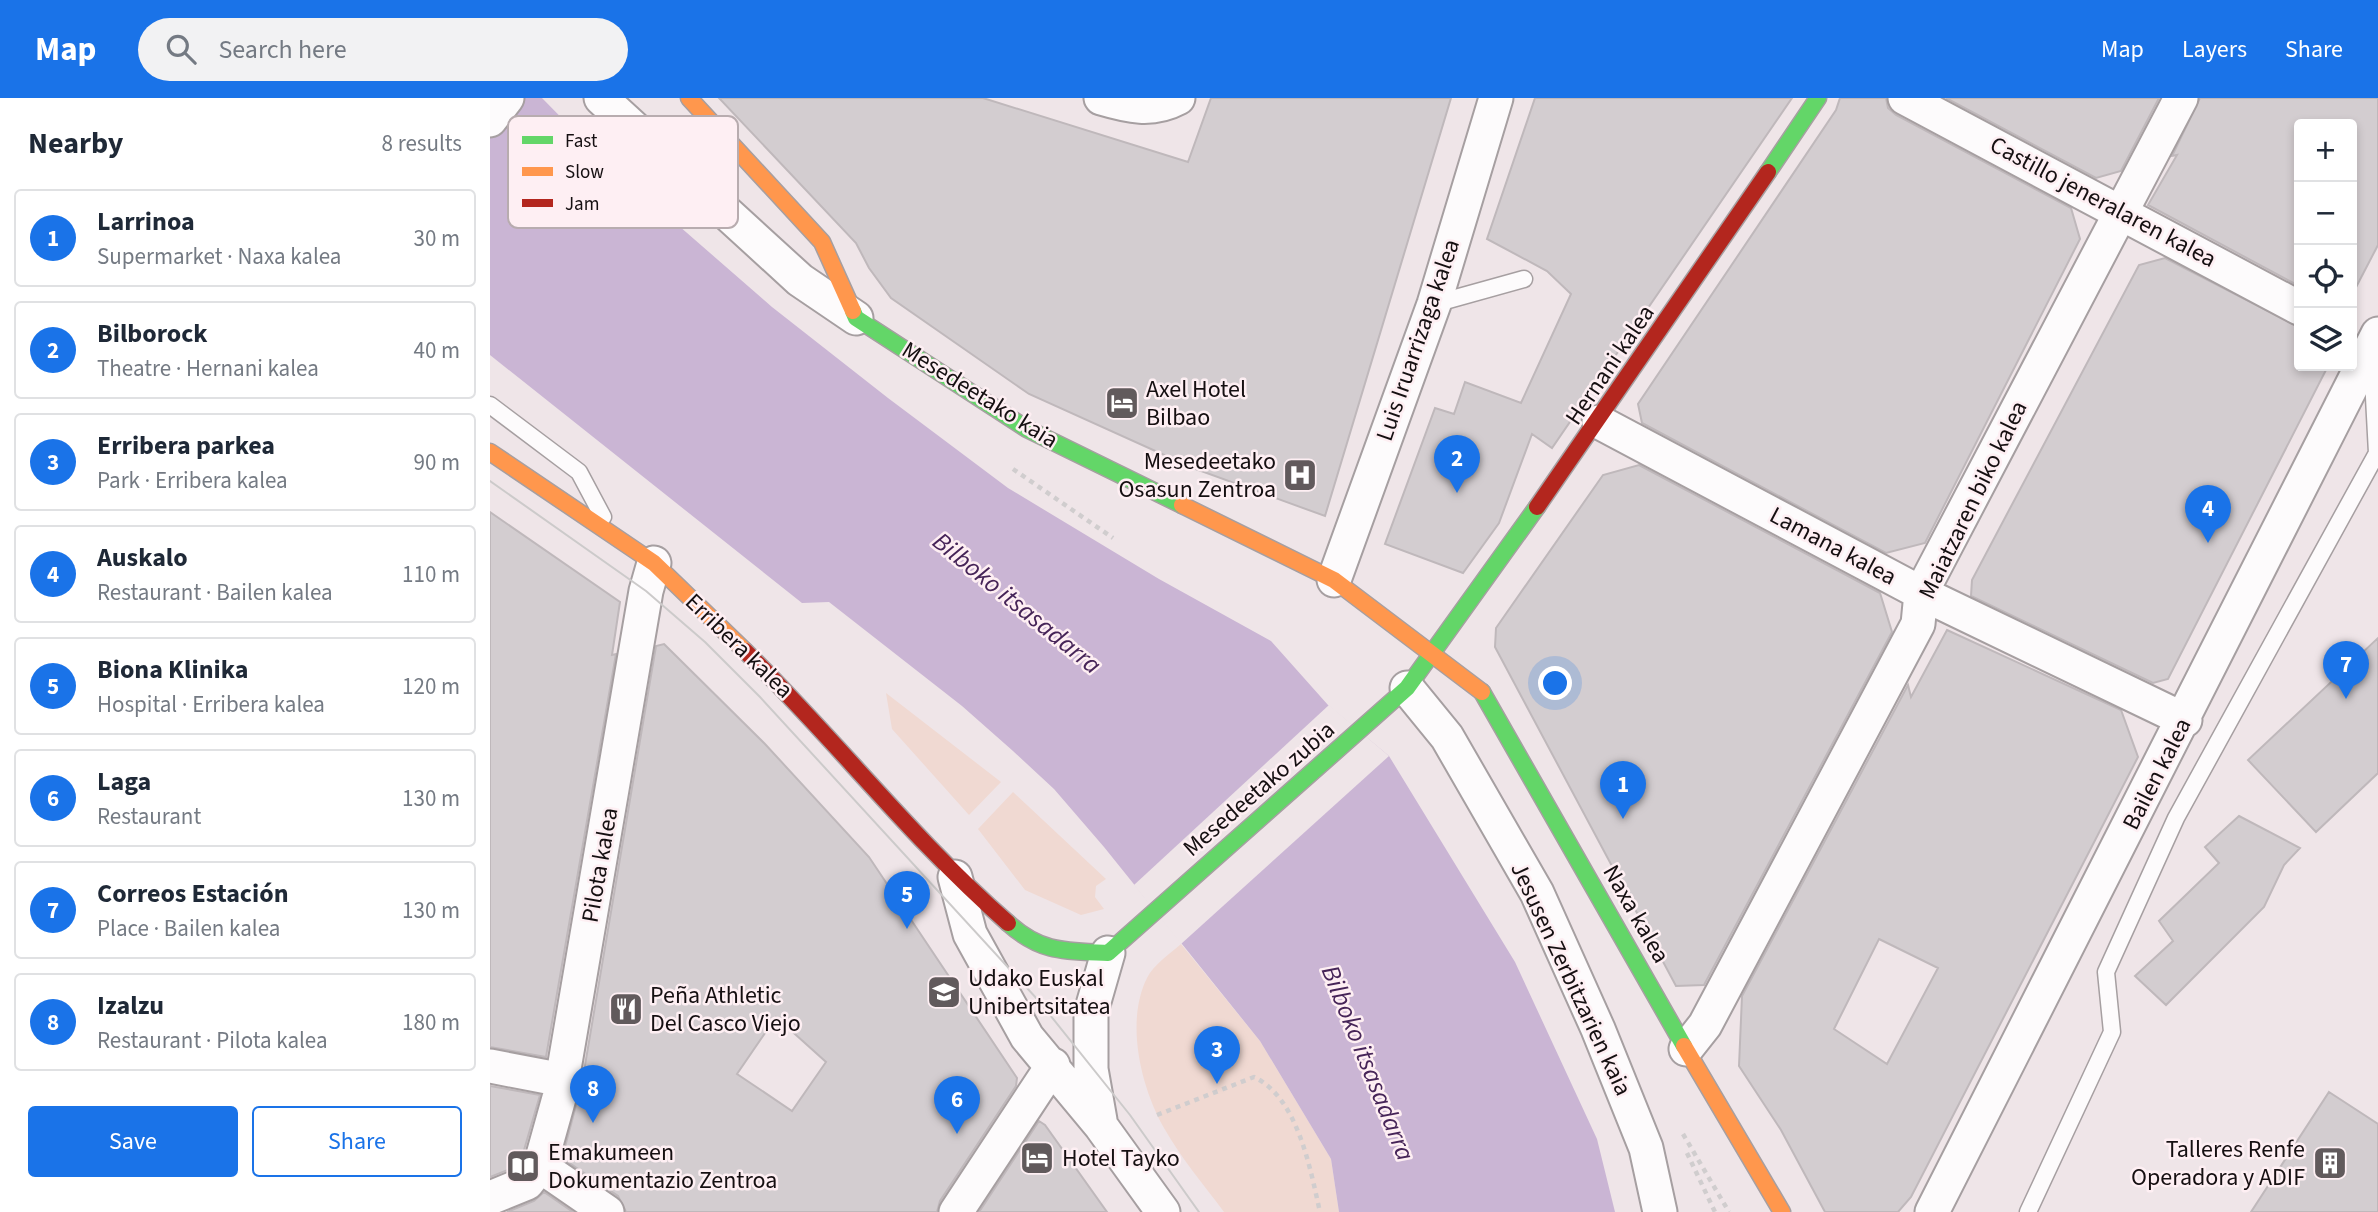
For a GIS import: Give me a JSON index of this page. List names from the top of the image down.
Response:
{
  "streets": {
    "street": [
      "Castillo jeneralaren kalea",
      "Luis Iruarrizaga kalea",
      "Hernani kalea",
      "Mesedeetako kaia",
      "Maiatzaren biko kalea",
      "Lamana kalea",
      "Erribera kalea",
      "Bailen kalea",
      "Mesedeetako zubia",
      "Pilota kalea",
      "Naxa kalea",
      "Jesusen Zerbitzarien kaia"
    ]
  },
  "crossings": [
    ["Castillo jeneralaren kalea", "Maiatzaren biko kalea"],
    ["Luis Iruarrizaga kalea", "Mesedeetako kaia"],
    ["Hernani kalea", "Mesedeetako kaia"],
    ["Hernani kalea", "Lamana kalea"],
    ["Hernani kalea", "Mesedeetako zubia"],
    ["Hernani kalea", "Naxa kalea"],
    ["Mesedeetako kaia", "Mesedeetako zubia"],
    ["Mesedeetako kaia", "Naxa kalea"],
    ["Maiatzaren biko kalea", "Lamana kalea"],
    ["Maiatzaren biko kalea", "Naxa kalea"],
    ["Lamana kalea", "Bailen kalea"],
    ["Erribera kalea", "Mesedeetako zubia"],
    ["Erribera kalea", "Pilota kalea"],
    ["Mesedeetako zubia", "Naxa kalea"],
    ["Mesedeetako zubia", "Jesusen Zerbitzarien kaia"]
  ],
  "water": ["Bilboko itsasadarra"],
  "places": {
    "hotel": ["Axel Hotel Bilbao", "Hotel Tayko"],
    "hospital": ["Mesedeetako Osasun Zentroa"],
    "school or university": ["Udako Euskal Unibertsitatea"],
    "restaurant": ["Peña Athletic Del Casco Viejo"],
    "building": ["Talleres Renfe Operadora y ADIF"],
    "library": ["Emakumeen Dokumentazio Zentroa"]
  },
  "legend": ["Fast", "Slow", "Jam"],
  "page": {
    "header": "Map",
    "search": "Search here",
    "nav": ["Map", "Layers", "Share"],
    "heading": ["Nearby", "8 results"],
    "map_buttons": ["+", "−"],
    "list": [
      {
        "mark": "1",
        "name": "Larrinoa",
        "note": "Supermarket · Naxa kalea",
        "value": "30 m"
      },
      {
        "mark": "2",
        "name": "Bilborock",
        "note": "Theatre · Hernani kalea",
        "value": "40 m"
      },
      {
        "mark": "3",
        "name": "Erribera parkea",
        "note": "Park · Erribera kalea",
        "value": "90 m"
      },
      {
        "mark": "4",
        "name": "Auskalo",
        "note": "Restaurant · Bailen kalea",
        "value": "110 m"
      },
      {
        "mark": "5",
        "name": "Biona Klinika",
        "note": "Hospital · Erribera kalea",
        "value": "120 m"
      },
      {
        "mark": "6",
        "name": "Laga",
        "note": "Restaurant",
        "value": "130 m"
      },
      {
        "mark": "7",
        "name": "Correos Estación",
        "note": "Place · Bailen kalea",
        "value": "130 m"
      },
      {
        "mark": "8",
        "name": "Izalzu",
        "note": "Restaurant · Pilota kalea",
        "value": "180 m"
      }
    ],
    "pins": [
      "2",
      "4",
      "7",
      "1",
      "5",
      "3",
      "8",
      "6"
    ],
    "buttons": ["Save", "Share"]
  }
}
